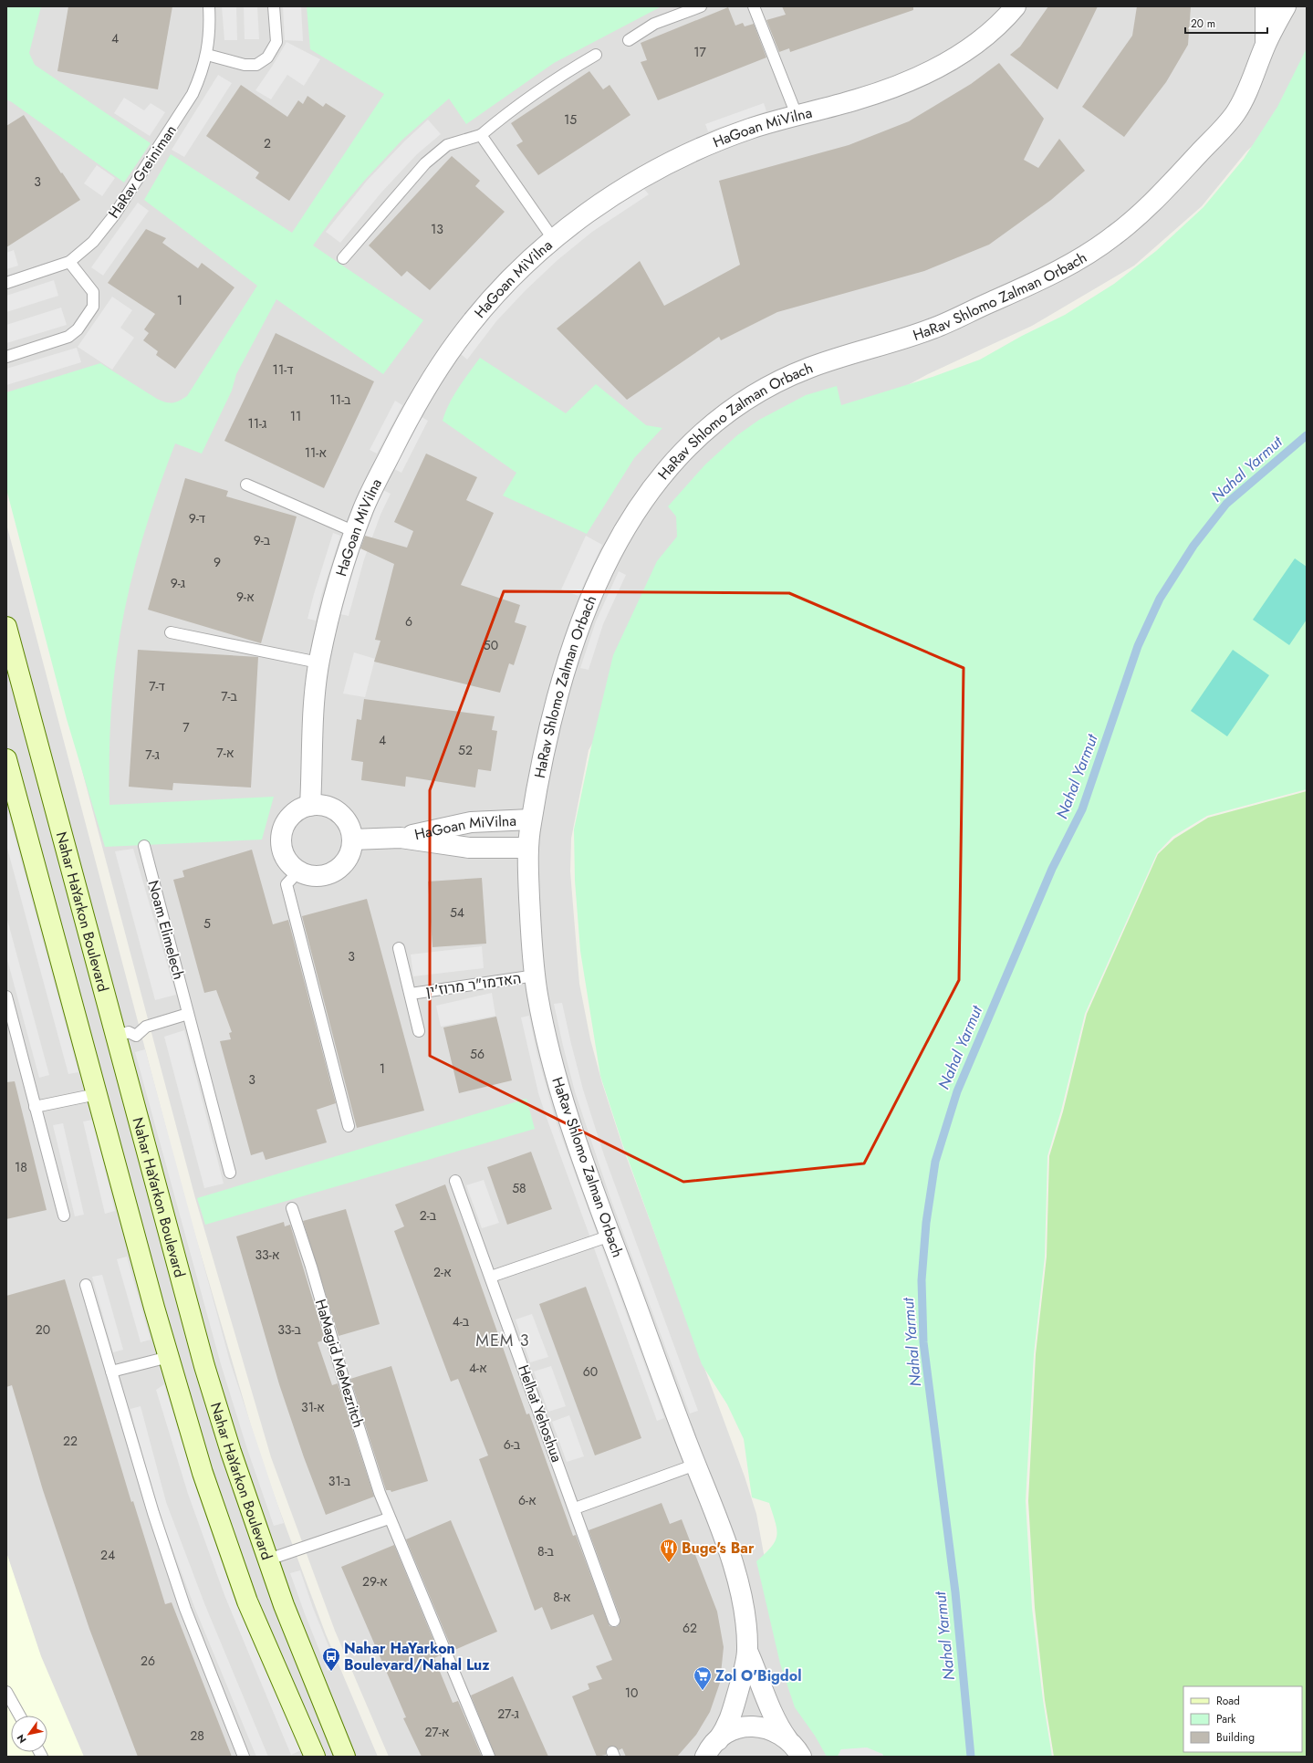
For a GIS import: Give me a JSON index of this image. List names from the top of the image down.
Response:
{
  "streets": {
    "main road": ["Nahar HaYarkon Boulevard"],
    "street": ["HaGoan MiVilna", "HaRav Shlomo Zalman Orbach"],
    "lane": [
      "HaRav Greiniman",
      "Noam Elimelech",
      "האדמו\"ר מרוז'ין",
      "HaMagid MeMezritch",
      "Helhat Yehoshua"
    ]
  },
  "crossings": [
    ["HaGoan MiVilna", "HaRav Shlomo Zalman Orbach"],
    ["HaRav Shlomo Zalman Orbach", "האדמו\"ר מרוז'ין"]
  ],
  "districts": ["MEM 3"],
  "water": ["Nahal Yarmut"],
  "places": {
    "restaurant": ["Buge's Bar"],
    "bus stop": ["Nahar HaYarkon Boulevard/Nahal Luz"],
    "supermarket": ["Zol O'Bigdol"]
  },
  "house_numbers": [
    "4",
    "17",
    "15",
    "2",
    "3",
    "13",
    "1",
    "11-ד",
    "11-ב",
    "11",
    "11-ג",
    "11-א",
    "9-ד",
    "9-ב",
    "9",
    "9-ג",
    "9-א",
    "6",
    "50",
    "7-ד",
    "7-ב",
    "7",
    "4",
    "52",
    "7-א",
    "7-ג",
    "54",
    "5",
    "3",
    "56",
    "1",
    "3",
    "18",
    "58",
    "2-ב",
    "33-א",
    "2-א",
    "4-ב",
    "20",
    "33-ב",
    "4-א",
    "60",
    "31-א",
    "22",
    "6-ב",
    "31-ב",
    "6-א",
    "8-ב",
    "24",
    "29-א",
    "8-א",
    "62",
    "26",
    "10",
    "27-ג",
    "27-א",
    "28"
  ],
  "legend": ["Road", "Park", "Building"],
  "scale_bar": "20 m",
  "north": "bottom left"
}
